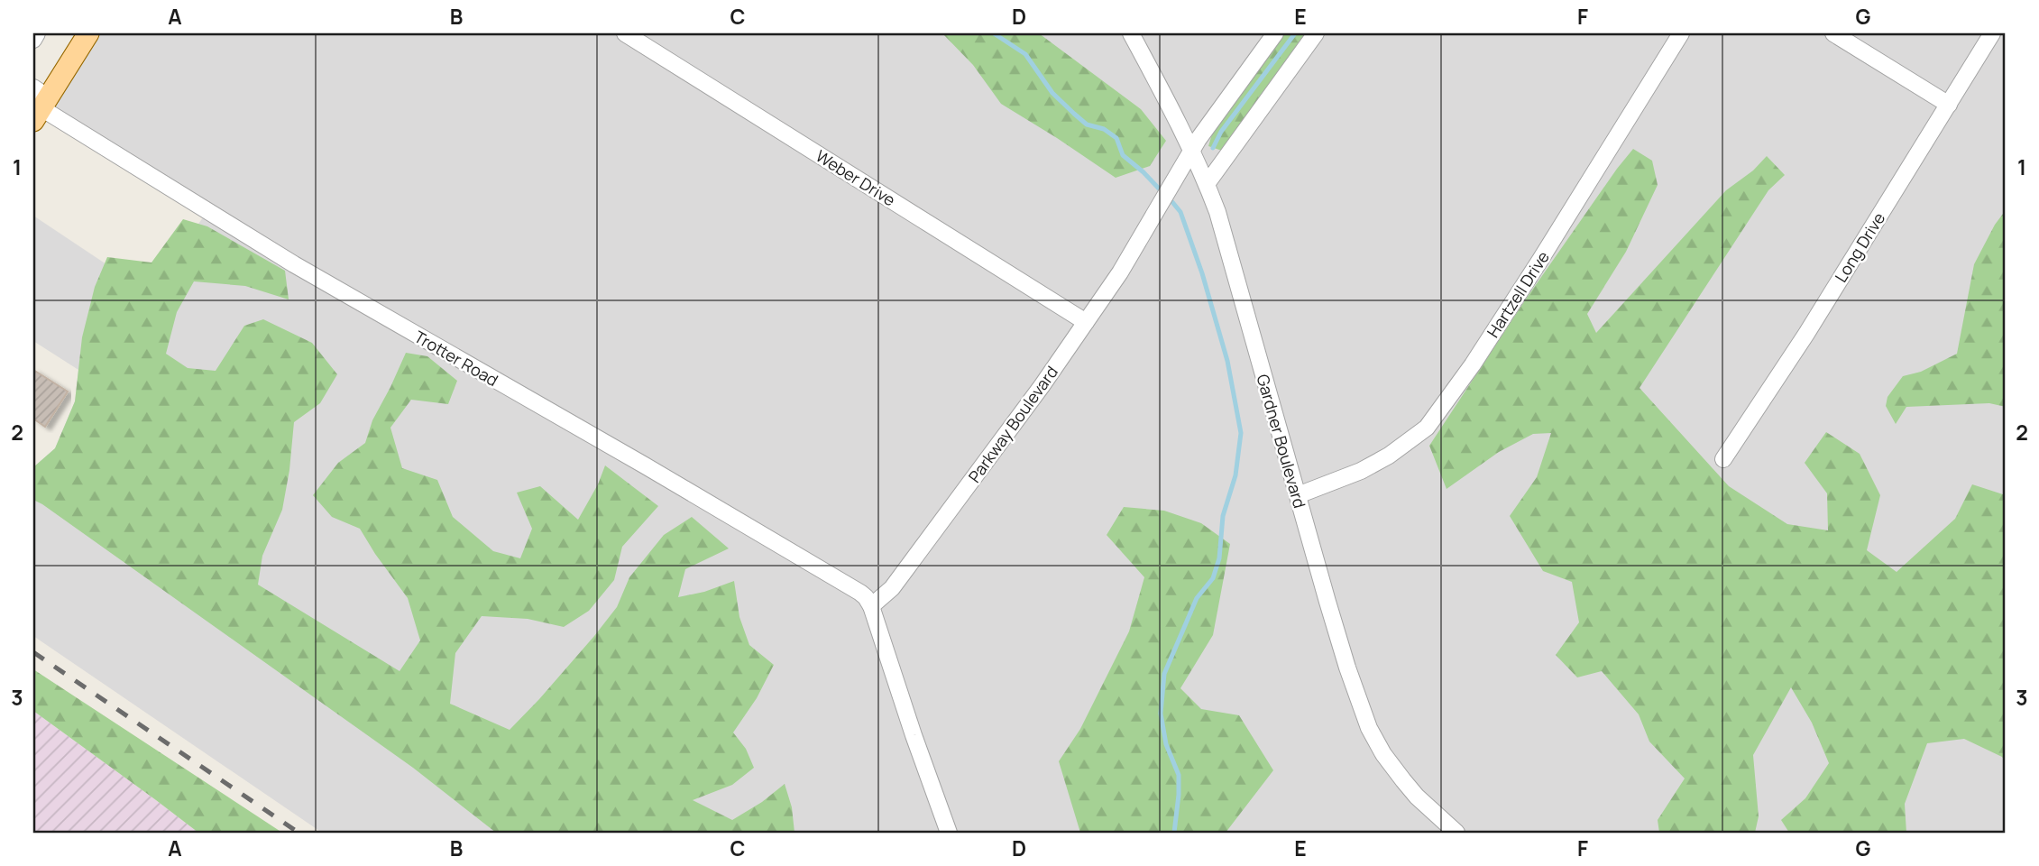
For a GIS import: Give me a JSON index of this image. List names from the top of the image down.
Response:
{
  "streets": {
    "street": [
      "Weber Drive",
      "Long Drive",
      "Hartzell Drive",
      "Trotter Road",
      "Parkway Boulevard",
      "Gardner Boulevard"
    ]
  },
  "crossings": [
    ["Weber Drive", "Parkway Boulevard"],
    ["Hartzell Drive", "Gardner Boulevard"],
    ["Trotter Road", "Parkway Boulevard"],
    ["Parkway Boulevard", "Gardner Boulevard"]
  ],
  "grid": {
    "columns": [
      "A",
      "B",
      "C",
      "D",
      "E",
      "F",
      "G"
    ],
    "rows": ["1", "2", "3"]
  }
}
